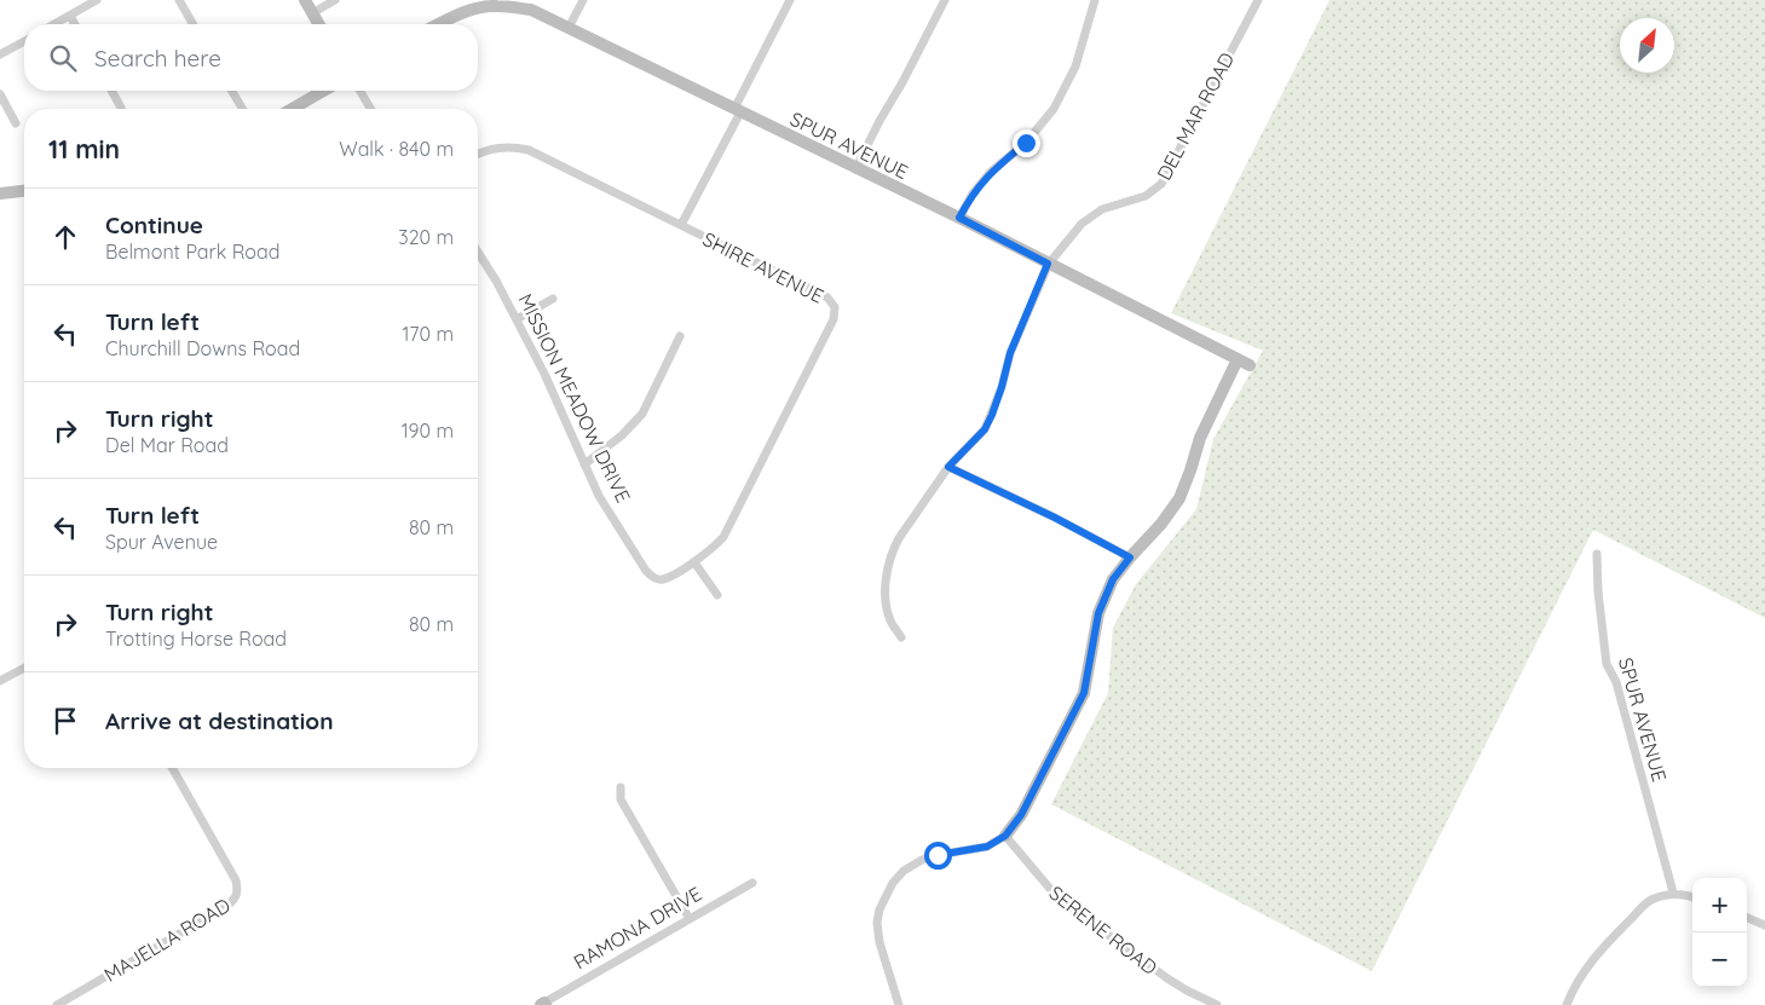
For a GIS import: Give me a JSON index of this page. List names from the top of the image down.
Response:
{
  "streets": {
    "street": [
      "DEL MAR ROAD",
      "SPUR AVENUE",
      "SHIRE AVENUE",
      "MISSION MEADOW DRIVE",
      "RAMONA DRIVE",
      "SERENE ROAD",
      "MAJELLA ROAD"
    ]
  },
  "crossings": [
    ["DEL MAR ROAD", "SPUR AVENUE"],
    ["SHIRE AVENUE", "MISSION MEADOW DRIVE"]
  ],
  "north": "top right",
  "page": {
    "search": "Search here",
    "heading": ["11 min", "Walk · 840 m"],
    "list": [
      ["Continue", "Belmont Park Road", "320 m"],
      ["Turn left", "Churchill Downs Road", "170 m"],
      ["Turn right", "Del Mar Road", "190 m"],
      ["Turn left", "Spur Avenue", "80 m"],
      ["Turn right", "Trotting Horse Road", "80 m"],
      "Arrive at destination"
    ],
    "map_buttons": ["+", "−"]
  }
}
